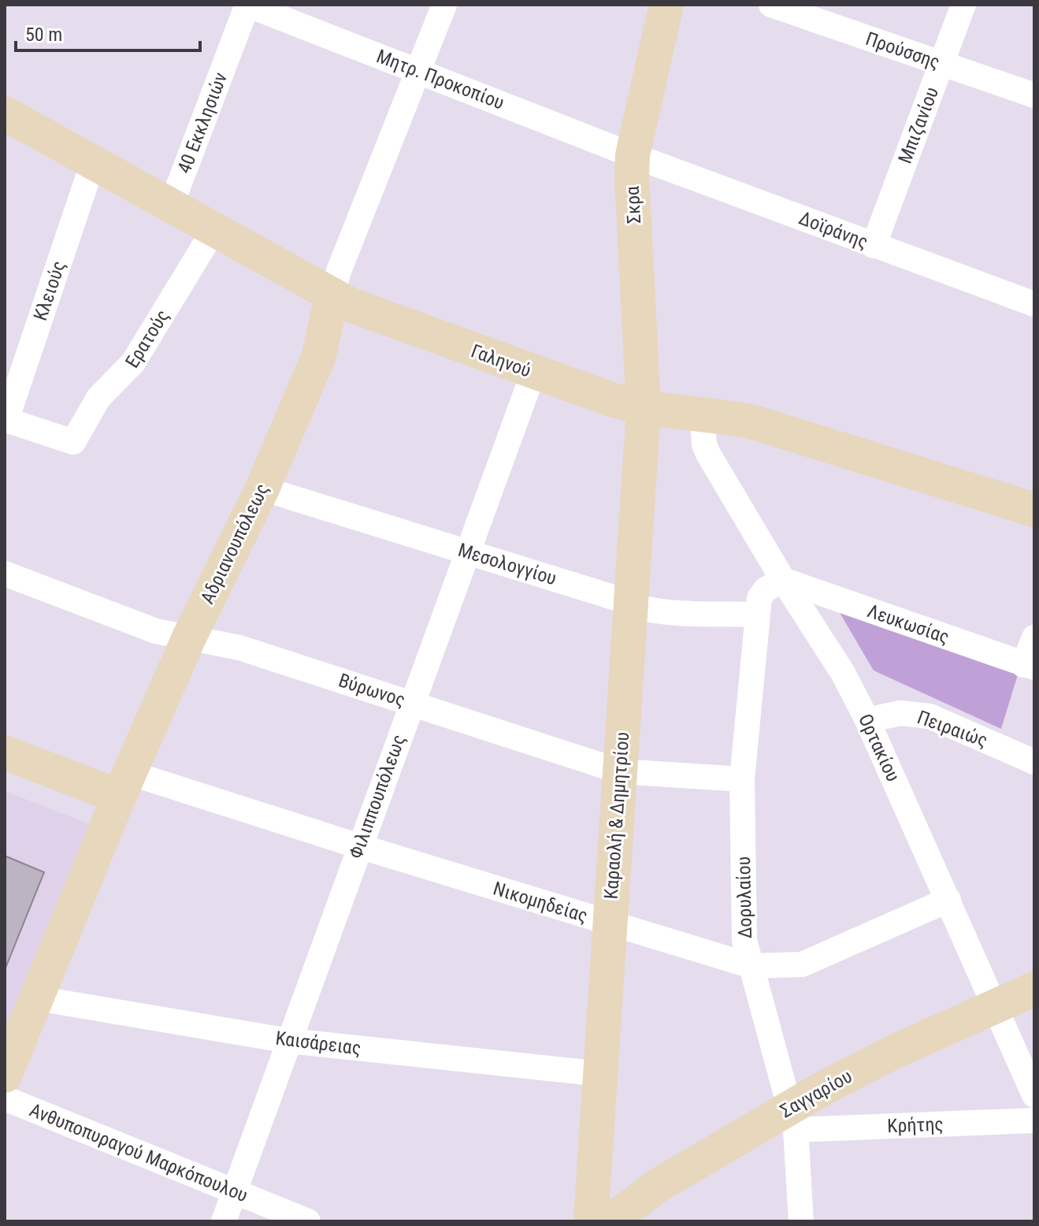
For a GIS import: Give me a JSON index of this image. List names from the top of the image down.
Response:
{
  "streets": {
    "street": [
      "Προύσσης",
      "Μητρ. Προκοπίου",
      "40 Εκκλησιών",
      "Μπιζανίου",
      "Σκρα",
      "Δοϊράνης",
      "Κλειούς",
      "Ερατούς",
      "Γαληνού",
      "Αδριανουπόλεως",
      "Μεσολογγίου",
      "Λευκωσίας",
      "Βύρωνος",
      "Πειραιώς",
      "Ορτακίου",
      "Φιλιππουπόλεως",
      "Καραολή & Δημητρίου",
      "Δορυλαίου",
      "Νικομηδείας",
      "Καισάρειας",
      "Σαγγαρίου",
      "Κρήτης",
      "Ανθυποπυραγού Μαρκόπουλου"
    ]
  },
  "crossings": [
    ["Προύσσης", "Μπιζανίου"],
    ["Μητρ. Προκοπίου", "40 Εκκλησιών"],
    ["Μητρ. Προκοπίου", "Σκρα"],
    ["Μητρ. Προκοπίου", "Δοϊράνης"],
    ["Μητρ. Προκοπίου", "Αδριανουπόλεως"],
    ["40 Εκκλησιών", "Γαληνού"],
    ["Μπιζανίου", "Δοϊράνης"],
    ["Σκρα", "Δοϊράνης"],
    ["Σκρα", "Γαληνού"],
    ["Σκρα", "Καραολή & Δημητρίου"],
    ["Κλειούς", "Ερατούς"],
    ["Κλειούς", "Γαληνού"],
    ["Ερατούς", "Γαληνού"],
    ["Γαληνού", "Αδριανουπόλεως"],
    ["Γαληνού", "Ορτακίου"],
    ["Γαληνού", "Φιλιππουπόλεως"],
    ["Γαληνού", "Καραολή & Δημητρίου"],
    ["Αδριανουπόλεως", "Μεσολογγίου"],
    ["Αδριανουπόλεως", "Βύρωνος"],
    ["Αδριανουπόλεως", "Νικομηδείας"],
    ["Αδριανουπόλεως", "Καισάρειας"],
    ["Μεσολογγίου", "Φιλιππουπόλεως"],
    ["Μεσολογγίου", "Καραολή & Δημητρίου"],
    ["Μεσολογγίου", "Δορυλαίου"],
    ["Λευκωσίας", "Ορτακίου"],
    ["Λευκωσίας", "Δορυλαίου"],
    ["Βύρωνος", "Φιλιππουπόλεως"],
    ["Βύρωνος", "Καραολή & Δημητρίου"],
    ["Βύρωνος", "Δορυλαίου"],
    ["Πειραιώς", "Ορτακίου"],
    ["Ορτακίου", "Δορυλαίου"],
    ["Ορτακίου", "Νικομηδείας"],
    ["Ορτακίου", "Σαγγαρίου"],
    ["Φιλιππουπόλεως", "Νικομηδείας"],
    ["Φιλιππουπόλεως", "Καισάρειας"],
    ["Φιλιππουπόλεως", "Ανθυποπυραγού Μαρκόπουλου"],
    ["Καραολή & Δημητρίου", "Νικομηδείας"],
    ["Καραολή & Δημητρίου", "Καισάρειας"],
    ["Δορυλαίου", "Νικομηδείας"],
    ["Δορυλαίου", "Σαγγαρίου"],
    ["Δορυλαίου", "Κρήτης"],
    ["Σαγγαρίου", "Κρήτης"]
  ],
  "scale_bar": "50 m"
}
